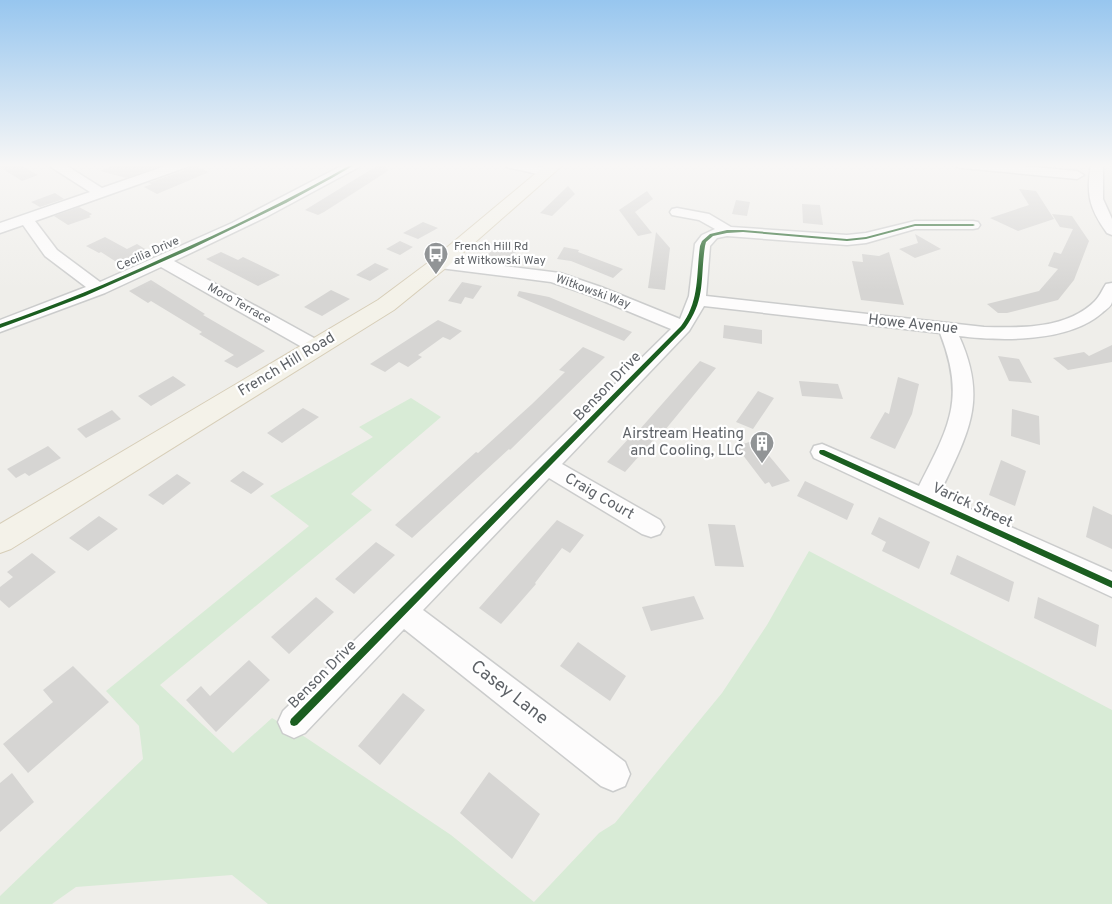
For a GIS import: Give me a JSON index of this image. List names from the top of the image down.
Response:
{
  "streets": {
    "main road": ["French Hill Road"],
    "street": [
      "Cecilia Drive",
      "Witkowski Way",
      "Moro Terrace",
      "Howe Avenue",
      "Benson Drive",
      "Craig Court",
      "Varick Street",
      "Casey Lane"
    ]
  },
  "crossings": [
    ["Cecilia Drive", "Moro Terrace"],
    ["Witkowski Way", "French Hill Road"],
    ["Witkowski Way", "Benson Drive"],
    ["Moro Terrace", "French Hill Road"],
    ["Howe Avenue", "Benson Drive"],
    ["Benson Drive", "Craig Court"],
    ["Benson Drive", "Casey Lane"]
  ],
  "places": {
    "bus stop": ["French Hill Rd at Witkowski Way"],
    "building": ["Airstream Heating and Cooling, LLC"]
  }
}
